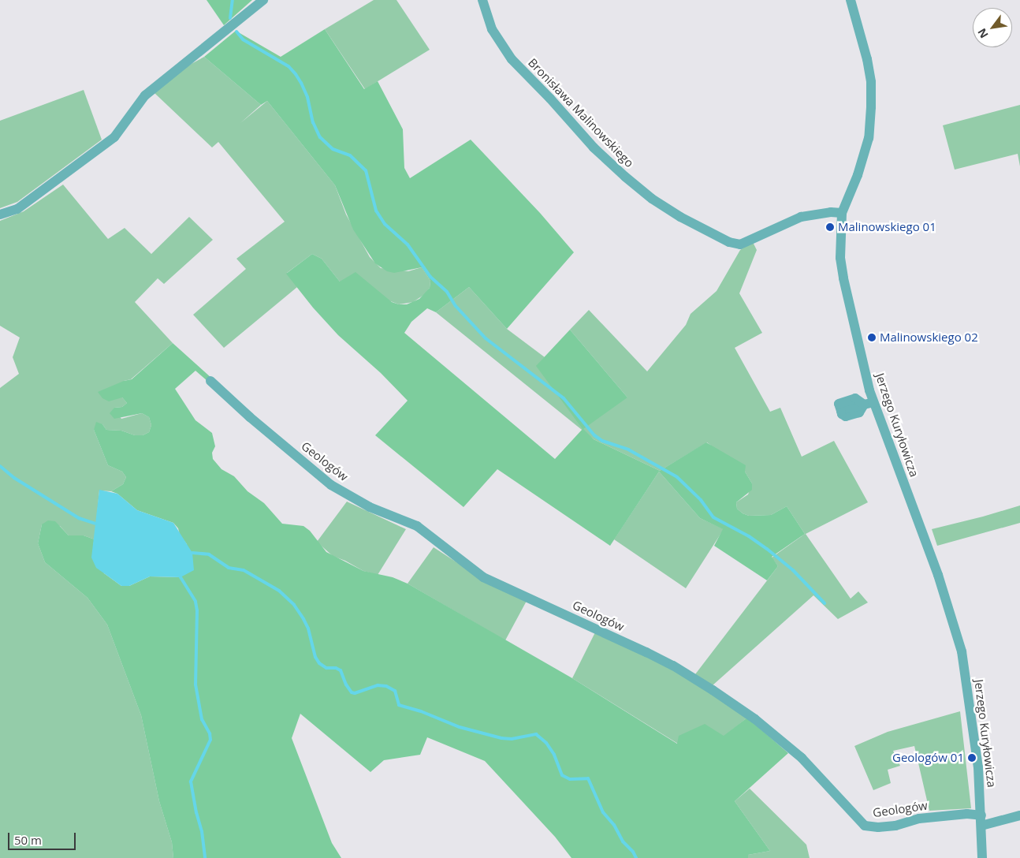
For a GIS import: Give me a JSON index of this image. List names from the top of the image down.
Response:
{
  "streets": {
    "street": ["Bronisława Malinowskiego", "Jerzego Kuryłowicza", "Geologów"]
  },
  "crossings": [
    ["Bronisława Malinowskiego", "Jerzego Kuryłowicza"],
    ["Jerzego Kuryłowicza", "Geologów"]
  ],
  "places": ["Malinowskiego 01", "Malinowskiego 02", "Geologów 01"],
  "scale_bar": "50 m",
  "north": "bottom left"
}
